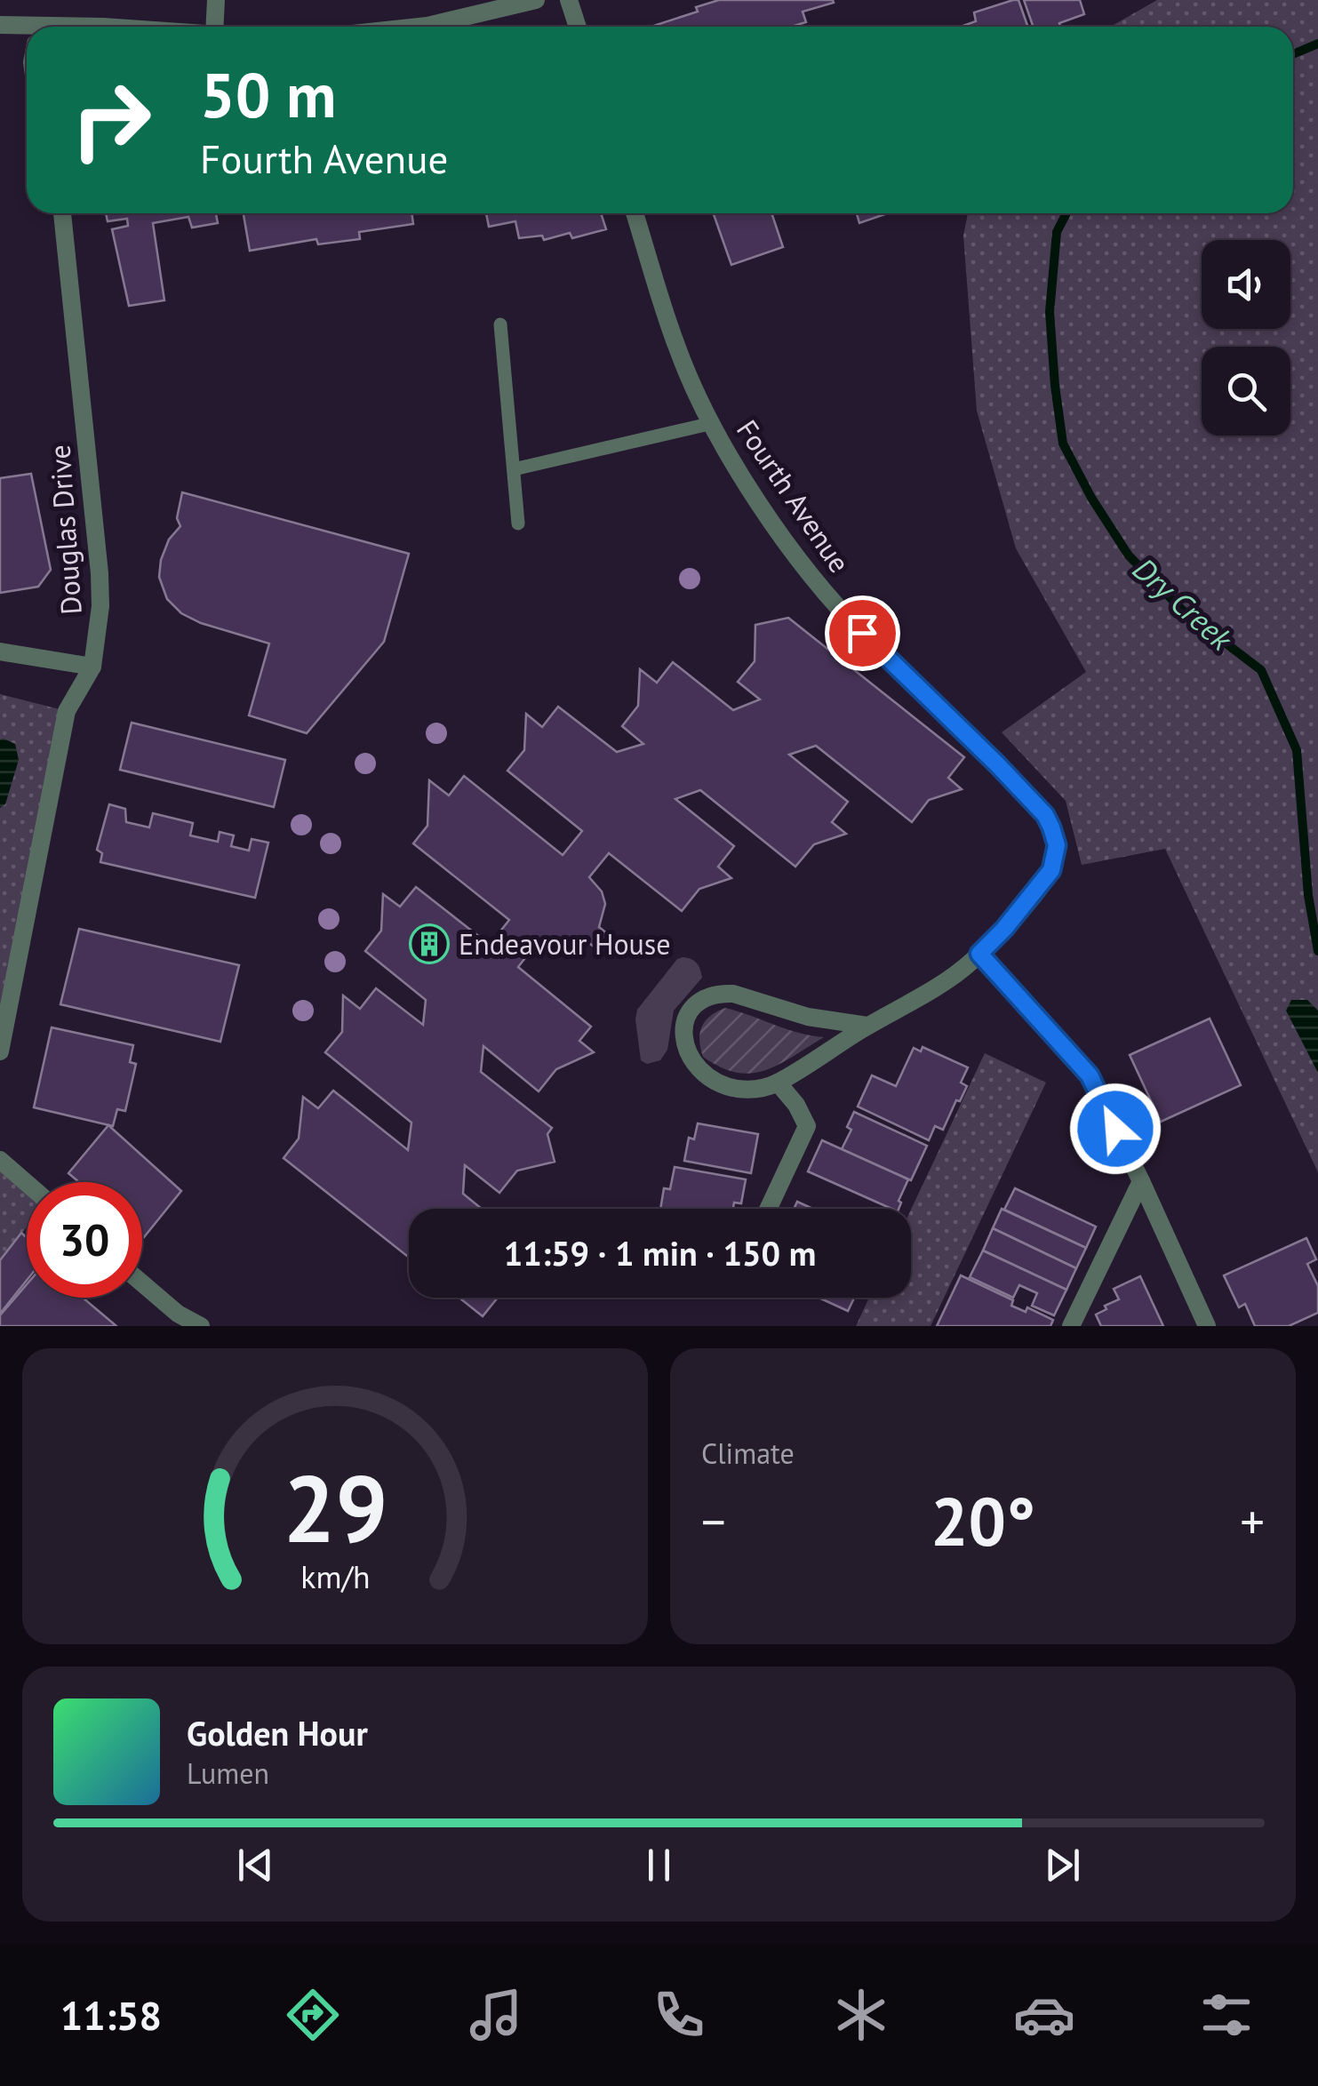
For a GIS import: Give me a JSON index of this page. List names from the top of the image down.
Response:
{
  "streets": {
    "street": ["Fourth Avenue", "Douglas Drive"]
  },
  "water": ["Dry Creek"],
  "places": {
    "building": ["Endeavour House"]
  },
  "page": {
    "turn": ["50 m", "Fourth Avenue"],
    "limit": "30",
    "trip": "11:59 · 1 min · 150 m",
    "tile": "Climate",
    "heat": ["−", "20°", "+"],
    "song": ["Golden Hour", "Lumen"],
    "tabs": "11:58",
    "gauge": ["29", "km/h"]
  }
}
